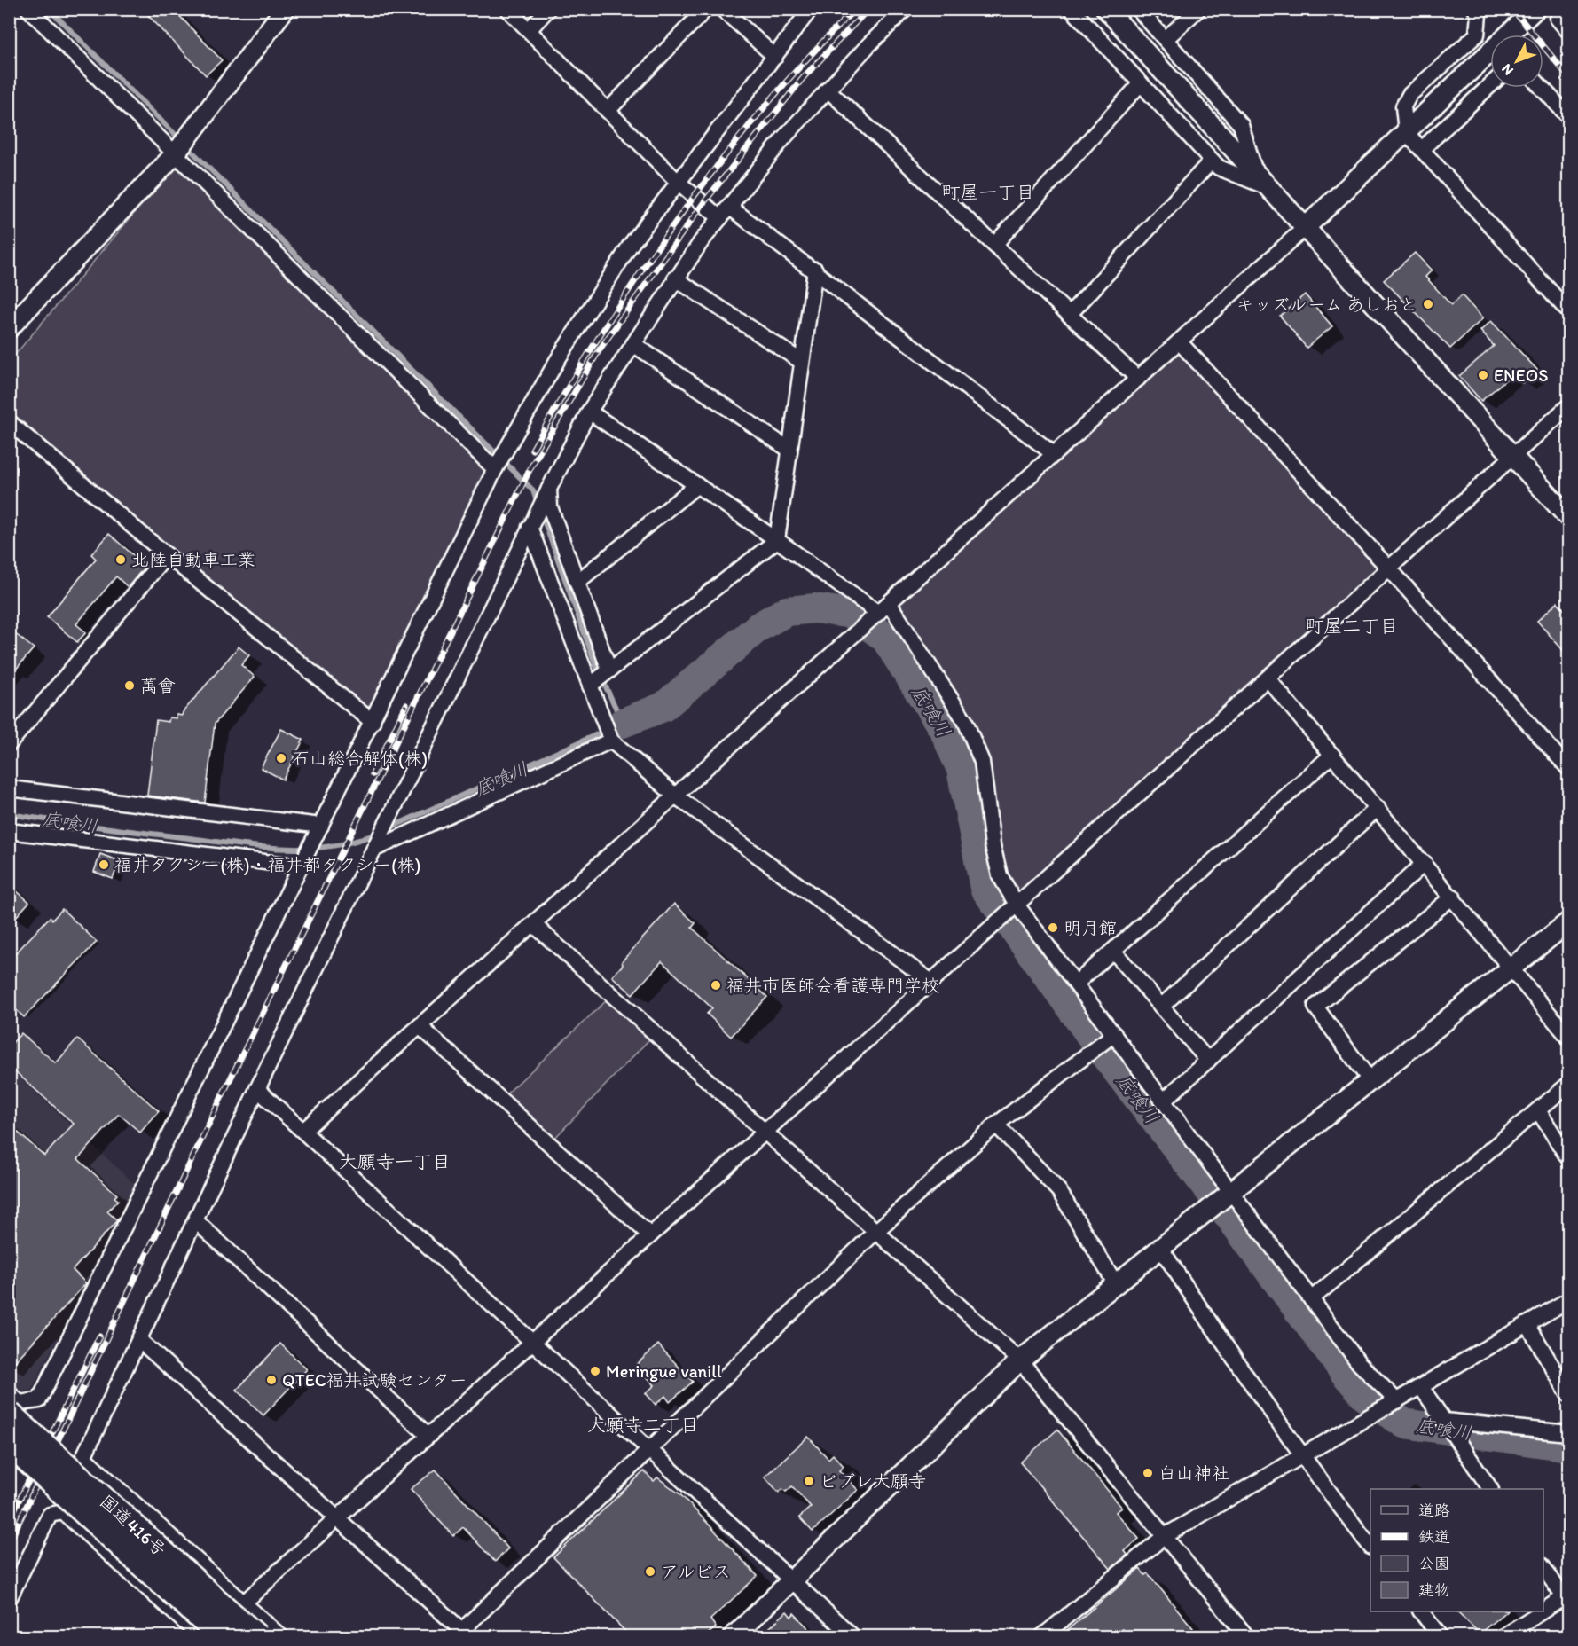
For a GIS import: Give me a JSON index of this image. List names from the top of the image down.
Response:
{
  "streets": {
    "highway": ["国道416号"]
  },
  "districts": [
    "町屋一丁目",
    "町屋二丁目",
    "大願寺一丁目",
    "大願寺二丁目"
  ],
  "water": ["底喰川"],
  "places": [
    "キッズルーム あしおと",
    "ENEOS",
    "北陸自動車工業",
    "萬會",
    "石山総合解体(株)",
    "福井タクシー(株)・福井都タクシー(株)",
    "明月館",
    "福井市医師会看護専門学校",
    "Meringue vanill",
    "QTEC福井試験センター",
    "白山神社",
    "ビブレ大願寺",
    "アルビス"
  ],
  "legend": [
    "道路",
    "鉄道",
    "公園",
    "建物"
  ],
  "north": "bottom left"
}
